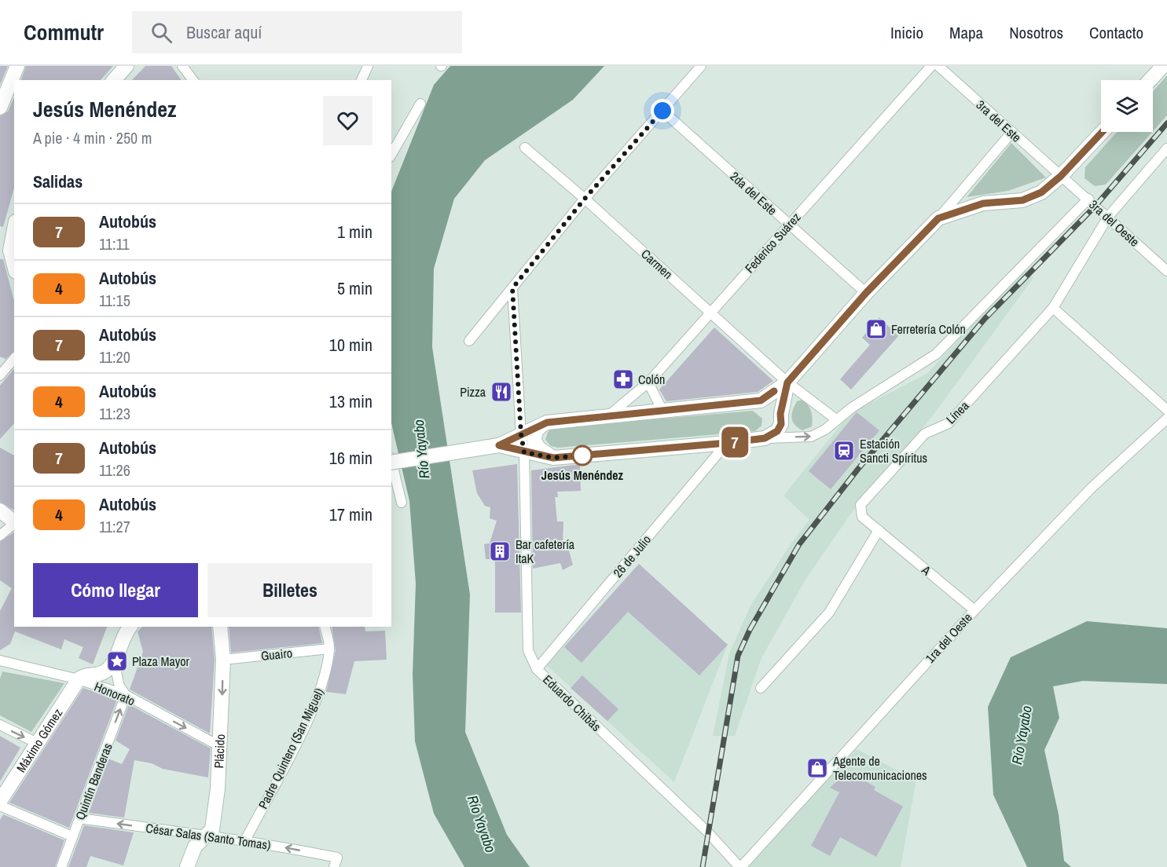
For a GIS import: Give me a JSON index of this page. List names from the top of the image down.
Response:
{
  "streets": {
    "main road": ["Máximo Gómez", "Plácido"],
    "street": [
      "3ra del Este",
      "2da del Este",
      "3ra del Oeste",
      "Federico Suárez",
      "Carmen",
      "Línea",
      "26 de Julio",
      "A",
      "1ra del Oeste",
      "Guairo",
      "Honorato",
      "Eduardo Chibás",
      "Padre Quintero (San Miguel)",
      "Quintín Banderas",
      "César Salas (Santo Tomas)"
    ]
  },
  "crossings": [
    ["3ra del Este", "3ra del Oeste"],
    ["2da del Este", "Federico Suárez"],
    ["3ra del Oeste", "Línea"],
    ["Federico Suárez", "Carmen"],
    ["Línea", "A"],
    ["26 de Julio", "Eduardo Chibás"],
    ["A", "1ra del Oeste"],
    ["1ra del Oeste", "Eduardo Chibás"],
    ["Guairo", "Padre Quintero (San Miguel)"],
    ["Guairo", "Plácido"],
    ["Honorato", "Máximo Gómez"],
    ["Honorato", "Plácido"],
    ["Honorato", "Quintín Banderas"],
    ["Padre Quintero (San Miguel)", "César Salas (Santo Tomas)"],
    ["Plácido", "César Salas (Santo Tomas)"],
    ["Quintín Banderas", "César Salas (Santo Tomas)"]
  ],
  "one_way": ["Honorato", "Quintín Banderas", "César Salas (Santo Tomas)"],
  "water": ["Río Yayabo"],
  "places": {
    "shop": ["Ferretería Colón", "Agente de Telecomunicaciones"],
    "pharmacy": ["Colón"],
    "restaurant": ["Pizza"],
    "station": ["Estación Sancti Spíritus"],
    "other": ["Jesús Menéndez"],
    "building": ["Bar cafetería ItaK"],
    "place": ["Plaza Mayor"]
  },
  "lines": ["bus line 7"],
  "page": {
    "header": "Commutr",
    "search": "Buscar aquí",
    "nav": [
      "Inicio",
      "Mapa",
      "Nosotros",
      "Contacto"
    ],
    "on_map": "7",
    "heading": [
      ["Jesús Menéndez", "A pie · 4 min · 250 m"],
      "Salidas"
    ],
    "list": [
      {
        "mark": "7",
        "name": "Autobús",
        "note": "11:11",
        "value": "1 min"
      },
      {
        "mark": "4",
        "name": "Autobús",
        "note": "11:15",
        "value": "5 min"
      },
      {
        "mark": "7",
        "name": "Autobús",
        "note": "11:20",
        "value": "10 min"
      },
      {
        "mark": "4",
        "name": "Autobús",
        "note": "11:23",
        "value": "13 min"
      },
      {
        "mark": "7",
        "name": "Autobús",
        "note": "11:26",
        "value": "16 min"
      },
      {
        "mark": "4",
        "name": "Autobús",
        "note": "11:27",
        "value": "17 min"
      }
    ],
    "buttons": ["Cómo llegar", "Billetes"]
  }
}
